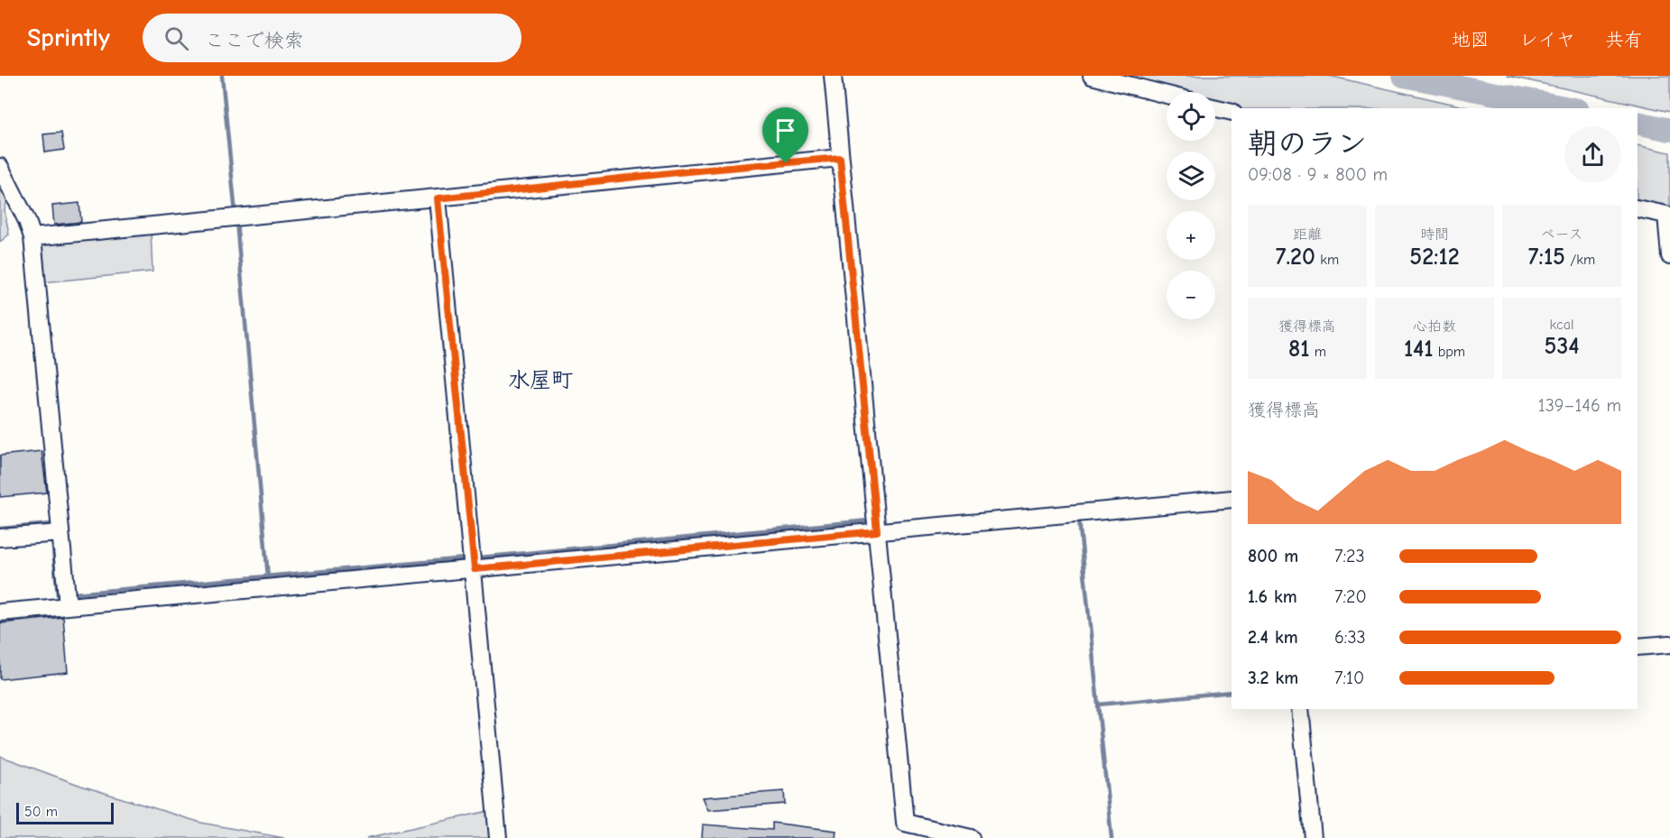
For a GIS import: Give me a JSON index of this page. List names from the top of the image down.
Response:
{
  "districts": ["水屋町"],
  "scale_bar": "50 m",
  "page": {
    "header": "Sprintly",
    "search": "ここで検索",
    "nav": ["地図", "レイヤ", "共有"],
    "map_buttons": ["+", "−"],
    "heading": ["朝のラン", "09:08 · 9 × 800 m"],
    "stats": [
      ["距離", "7.20 km"],
      ["時間", "52:12"],
      ["ペース", "7:15 /km"],
      ["獲得標高", "81 m"],
      ["心拍数", "141 bpm"],
      ["kcal", "534"]
    ],
    "chart": ["獲得標高", "139–146 m"],
    "list": [
      {
        "name": "800 m",
        "note": "7:23"
      },
      {
        "name": "1.6 km",
        "note": "7:20"
      },
      {
        "name": "2.4 km",
        "note": "6:33"
      },
      {
        "name": "3.2 km",
        "note": "7:10"
      }
    ],
    "scale": "50 m"
  }
}
